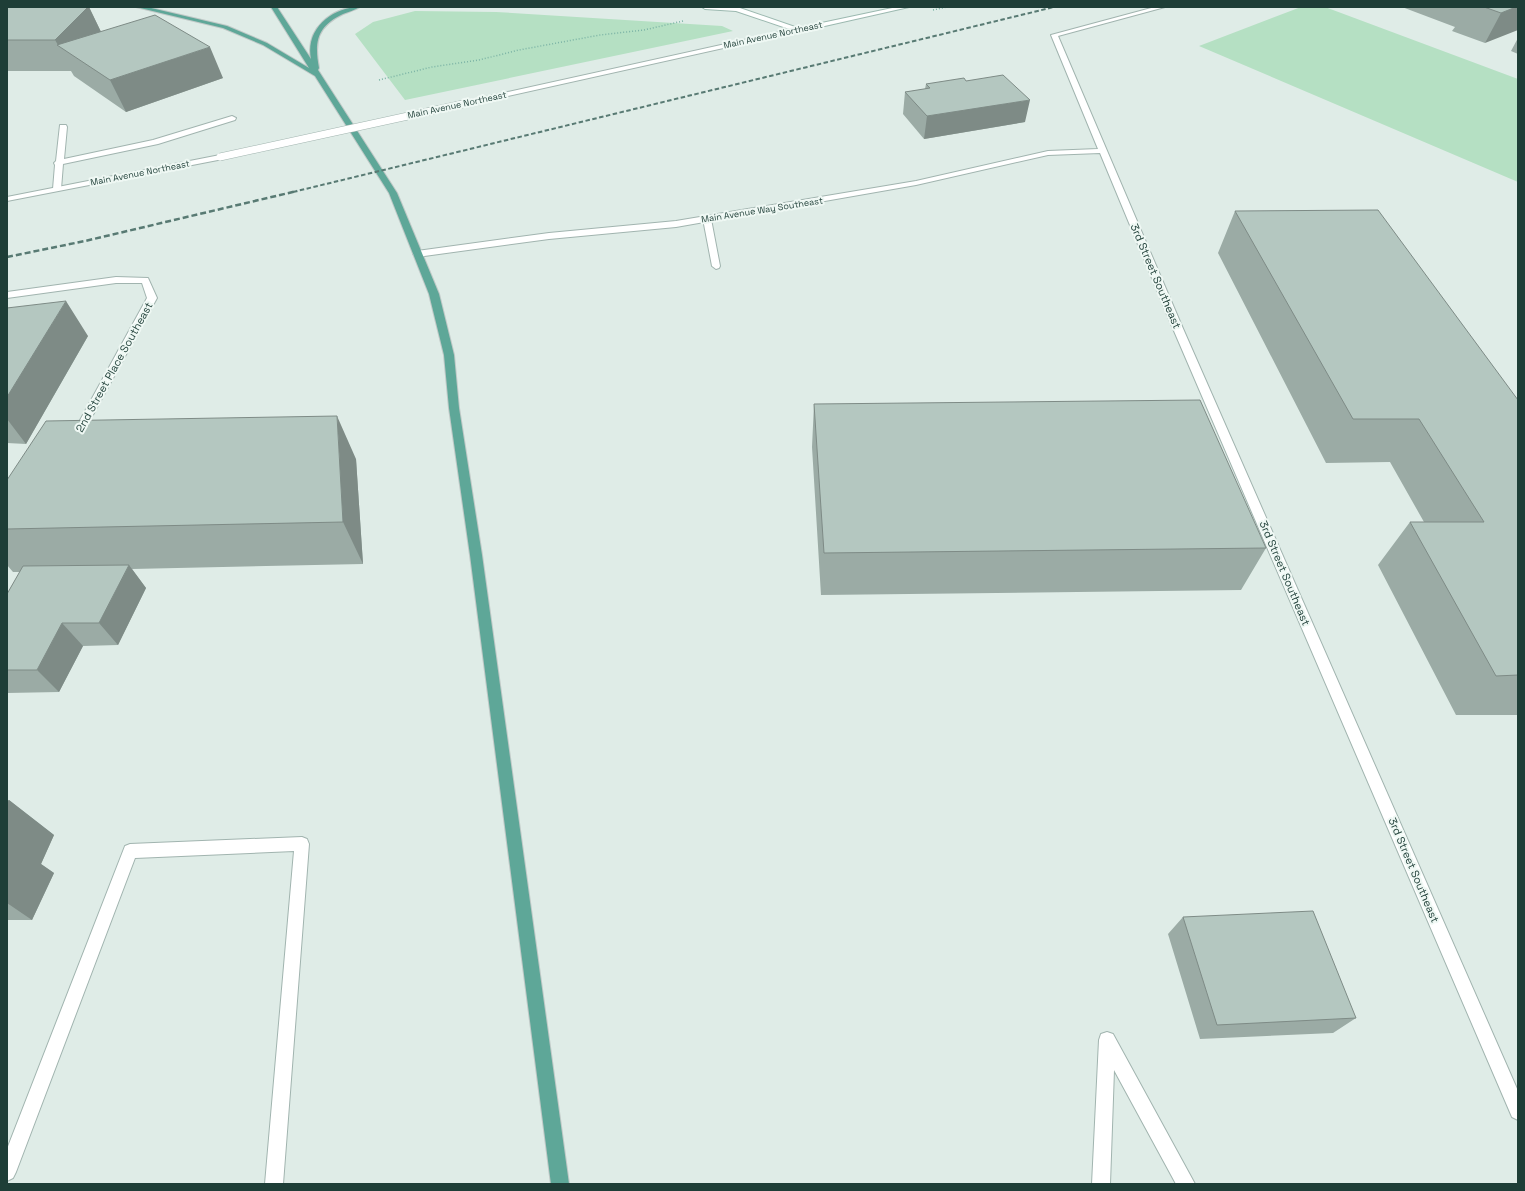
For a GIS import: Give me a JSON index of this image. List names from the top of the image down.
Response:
{
  "streets": {
    "street": [
      "Main Avenue Northeast",
      "Main Avenue Way Southeast",
      "3rd Street Southeast",
      "2nd Street Place Southeast"
    ]
  },
  "crossings": [
    ["Main Avenue Way Southeast", "3rd Street Southeast"]
  ]
}
